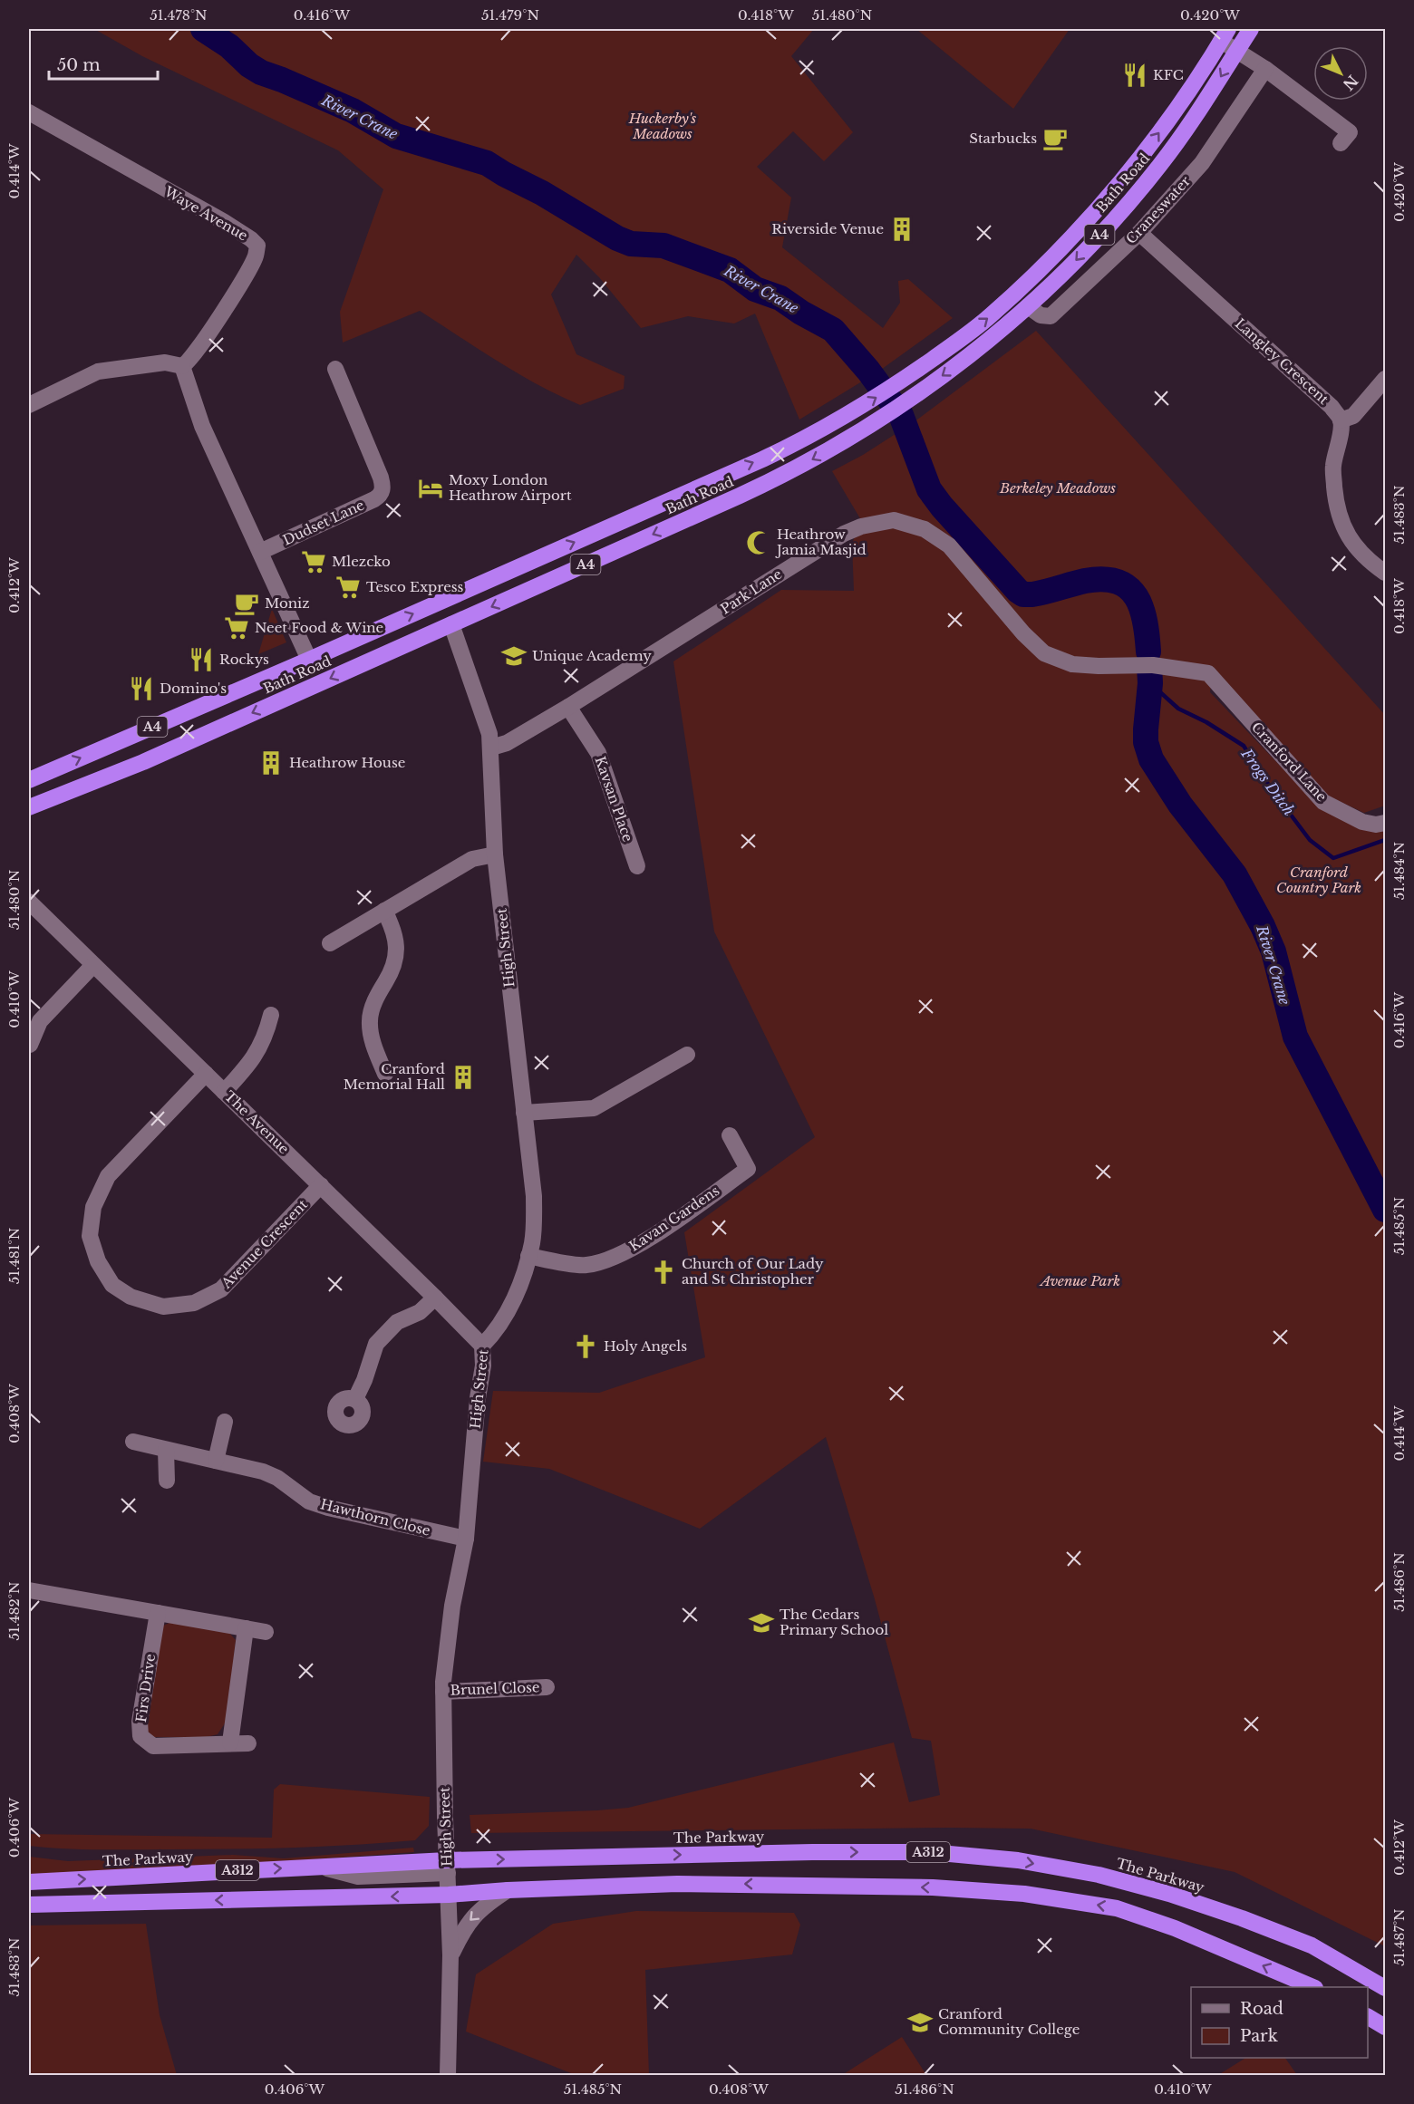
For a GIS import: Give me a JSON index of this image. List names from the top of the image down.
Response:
{
  "streets": {
    "highway": [
      "Bath Road",
      "A4",
      "The Parkway",
      "A312"
    ],
    "street": [
      "Craneswater",
      "Waye Avenue",
      "Langley Crescent",
      "Dudset Lane",
      "Park Lane",
      "Cranford Lane",
      "Kavsan Place",
      "High Street",
      "The Avenue",
      "Kavan Gardens",
      "Avenue Crescent",
      "Hawthorn Close",
      "Firs Drive",
      "Brunel Close"
    ]
  },
  "crossings": [
    ["Bath Road", "Craneswater"],
    ["Bath Road", "High Street"],
    ["Craneswater", "Langley Crescent"],
    ["Park Lane", "Cranford Lane"],
    ["Park Lane", "Kavsan Place"],
    ["Park Lane", "High Street"],
    ["High Street", "The Avenue"],
    ["High Street", "Kavan Gardens"],
    ["High Street", "Hawthorn Close"],
    ["High Street", "Brunel Close"],
    ["High Street", "The Parkway"],
    ["High Street", "A312"],
    ["The Avenue", "Avenue Crescent"]
  ],
  "water": ["River Crane", "Frogs Ditch"],
  "parks": [
    "Huckerby's Meadows",
    "Berkeley Meadows",
    "Cranford Country Park",
    "Avenue Park"
  ],
  "places": {
    "restaurant": ["KFC", "Rockys", "Domino's"],
    "cafe": ["Starbucks", "Moniz"],
    "building": ["Riverside Venue", "Heathrow House", "Cranford Memorial Hall"],
    "hotel": ["Moxy London Heathrow Airport"],
    "mosque": ["Heathrow Jamia Masjid"],
    "supermarket": ["Mlezcko", "Tesco Express", "Neet Food & Wine"],
    "school or university": ["Unique Academy", "The Cedars Primary School", "Cranford Community College"],
    "church": ["Church of Our Lady and St Christopher", "Holy Angels"]
  },
  "legend": ["Road", "Park"],
  "scale_bar": "50 m",
  "north": "bottom right",
  "coordinates": [
    "51.478°N",
    "0.416°W",
    "51.479°N",
    "0.418°W",
    "51.480°N",
    "0.420°W",
    "0.414°W",
    "51.483°N",
    "0.412°W",
    "51.484°N",
    "0.410°W",
    "51.485°N",
    "51.481°N",
    "0.408°W",
    "51.486°N",
    "51.482°N",
    "0.406°W",
    "51.487°N"
  ]
}
